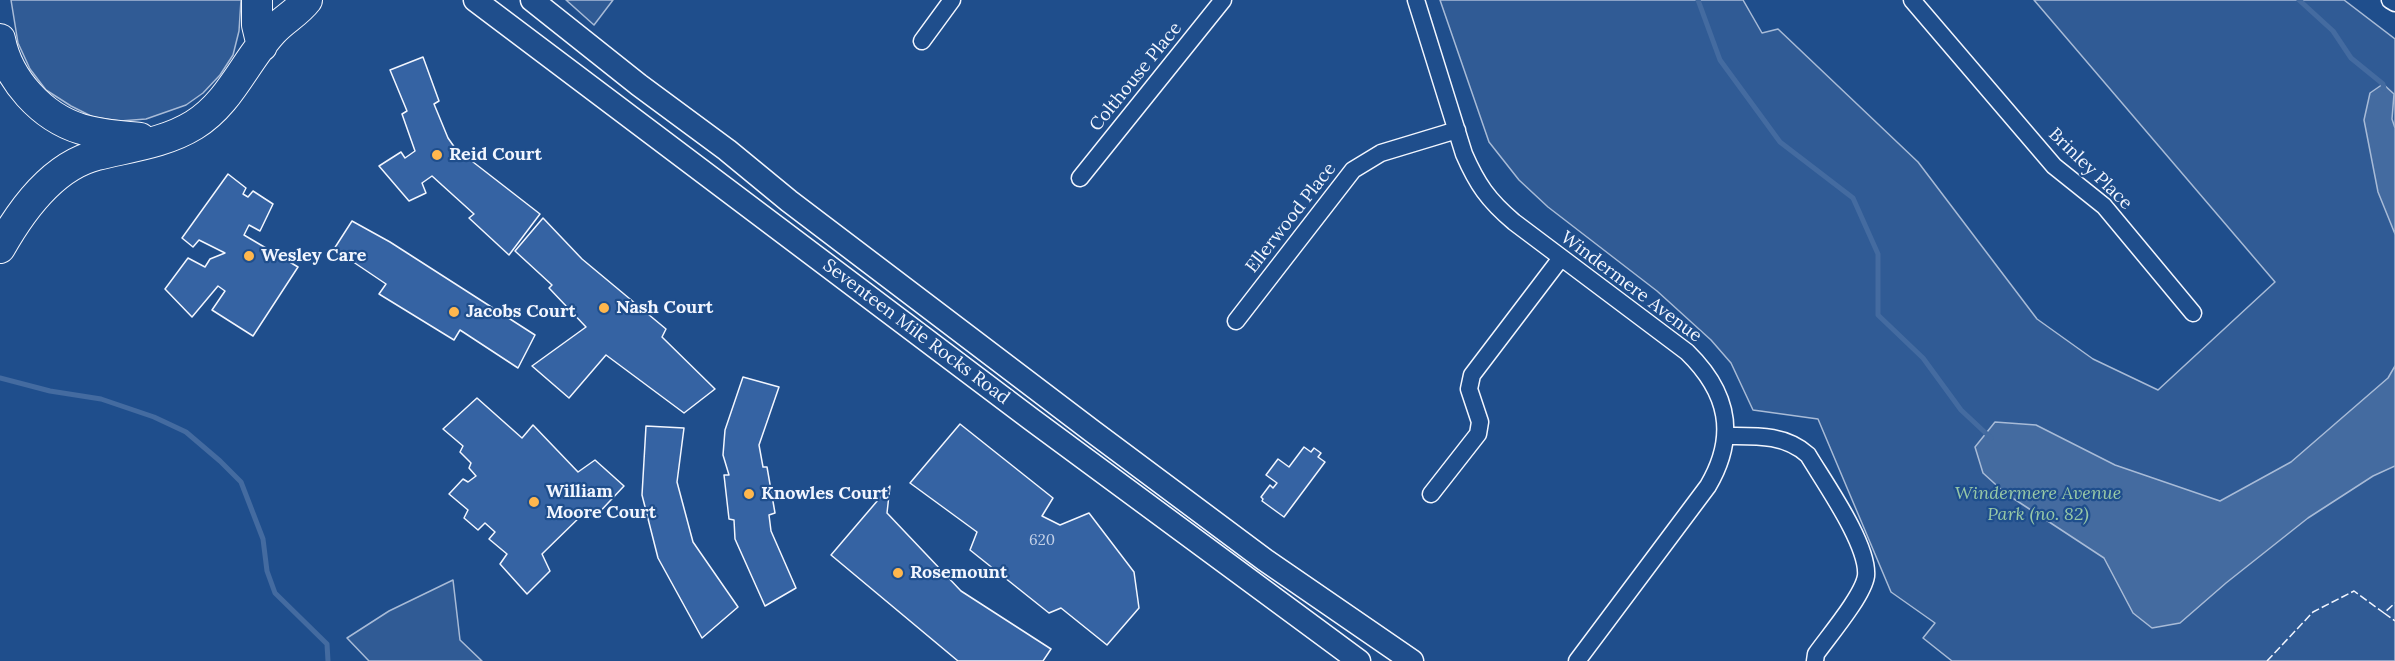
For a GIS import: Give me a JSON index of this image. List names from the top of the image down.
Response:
{
  "streets": {
    "main road": ["Seventeen Mile Rocks Road"],
    "street": [
      "Colthouse Place",
      "Brinley Place",
      "Ellerwood Place",
      "Windermere Avenue"
    ]
  },
  "crossings": [
    ["Ellerwood Place", "Windermere Avenue"]
  ],
  "parks": ["Windermere Avenue Park (no. 82)"],
  "places": [
    "Reid Court",
    "Wesley Care",
    "Nash Court",
    "Jacobs Court",
    "Knowles Court",
    "William Moore Court",
    "Rosemount"
  ],
  "house_numbers": ["620"]
}
